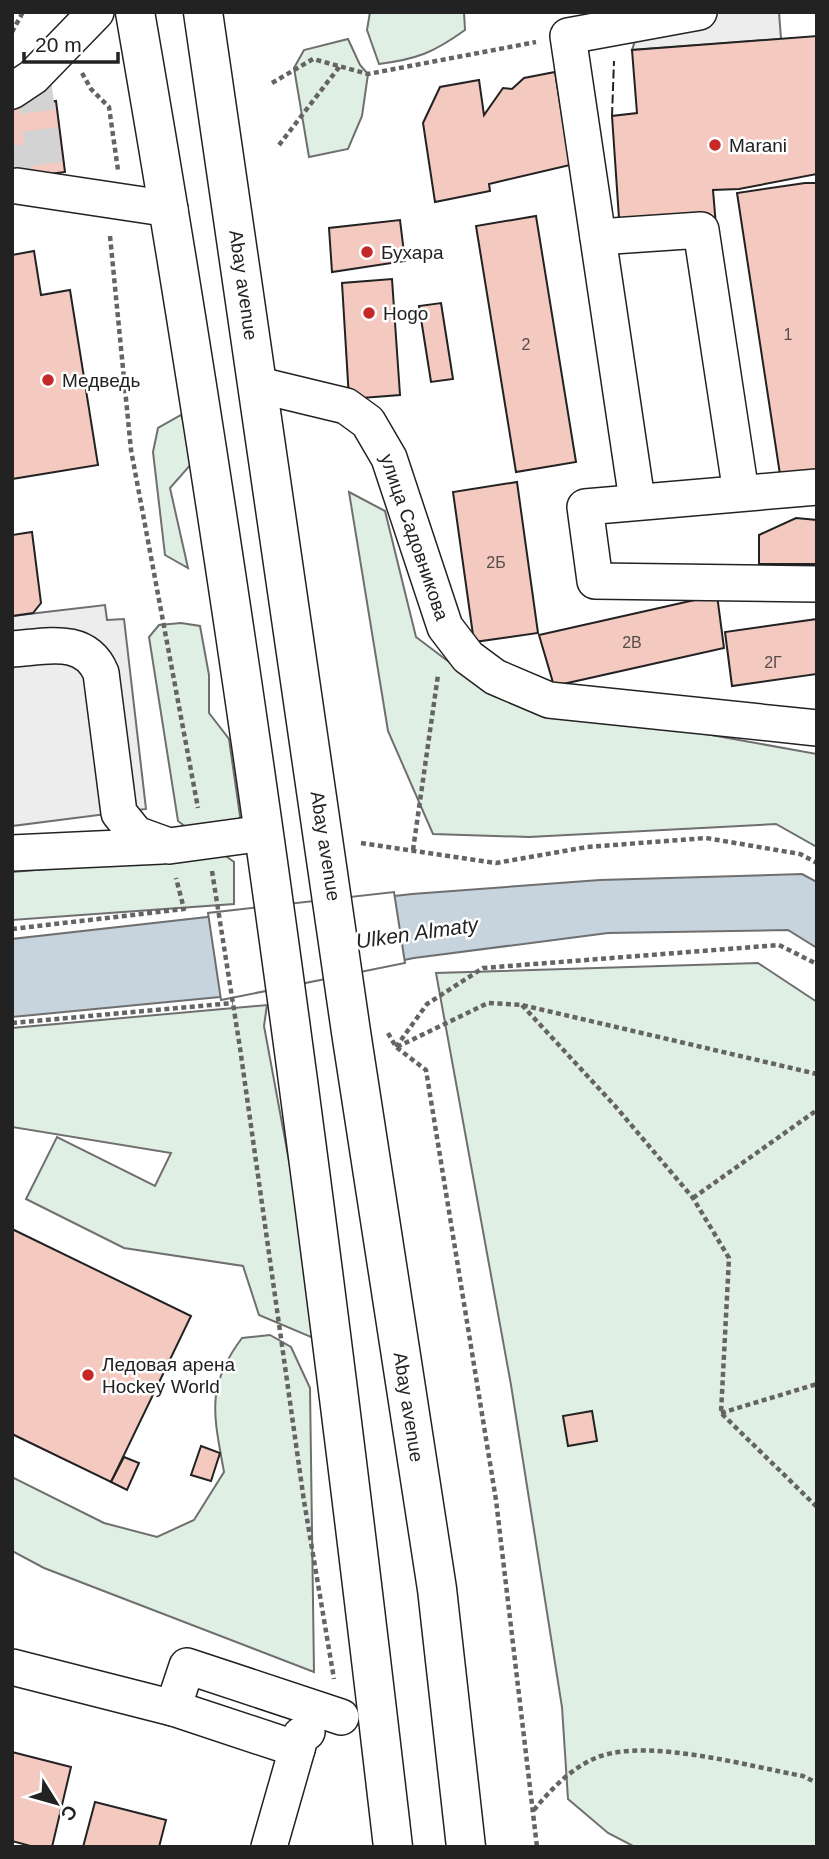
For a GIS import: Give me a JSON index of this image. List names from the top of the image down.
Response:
{
  "streets": {
    "main road": ["Abay avenue"],
    "street": ["улица Садовникова"]
  },
  "crossings": [
    ["Abay avenue", "улица Садовникова"]
  ],
  "water": ["Ulken Almaty"],
  "places": [
    "Marani",
    "Бухара",
    "Hogo",
    "Медведь",
    "Ледовая арена Hockey World"
  ],
  "house_numbers": [
    "1",
    "2",
    "2Б",
    "2В",
    "2Г"
  ],
  "scale_bar": "20 m",
  "north": "bottom right"
}
